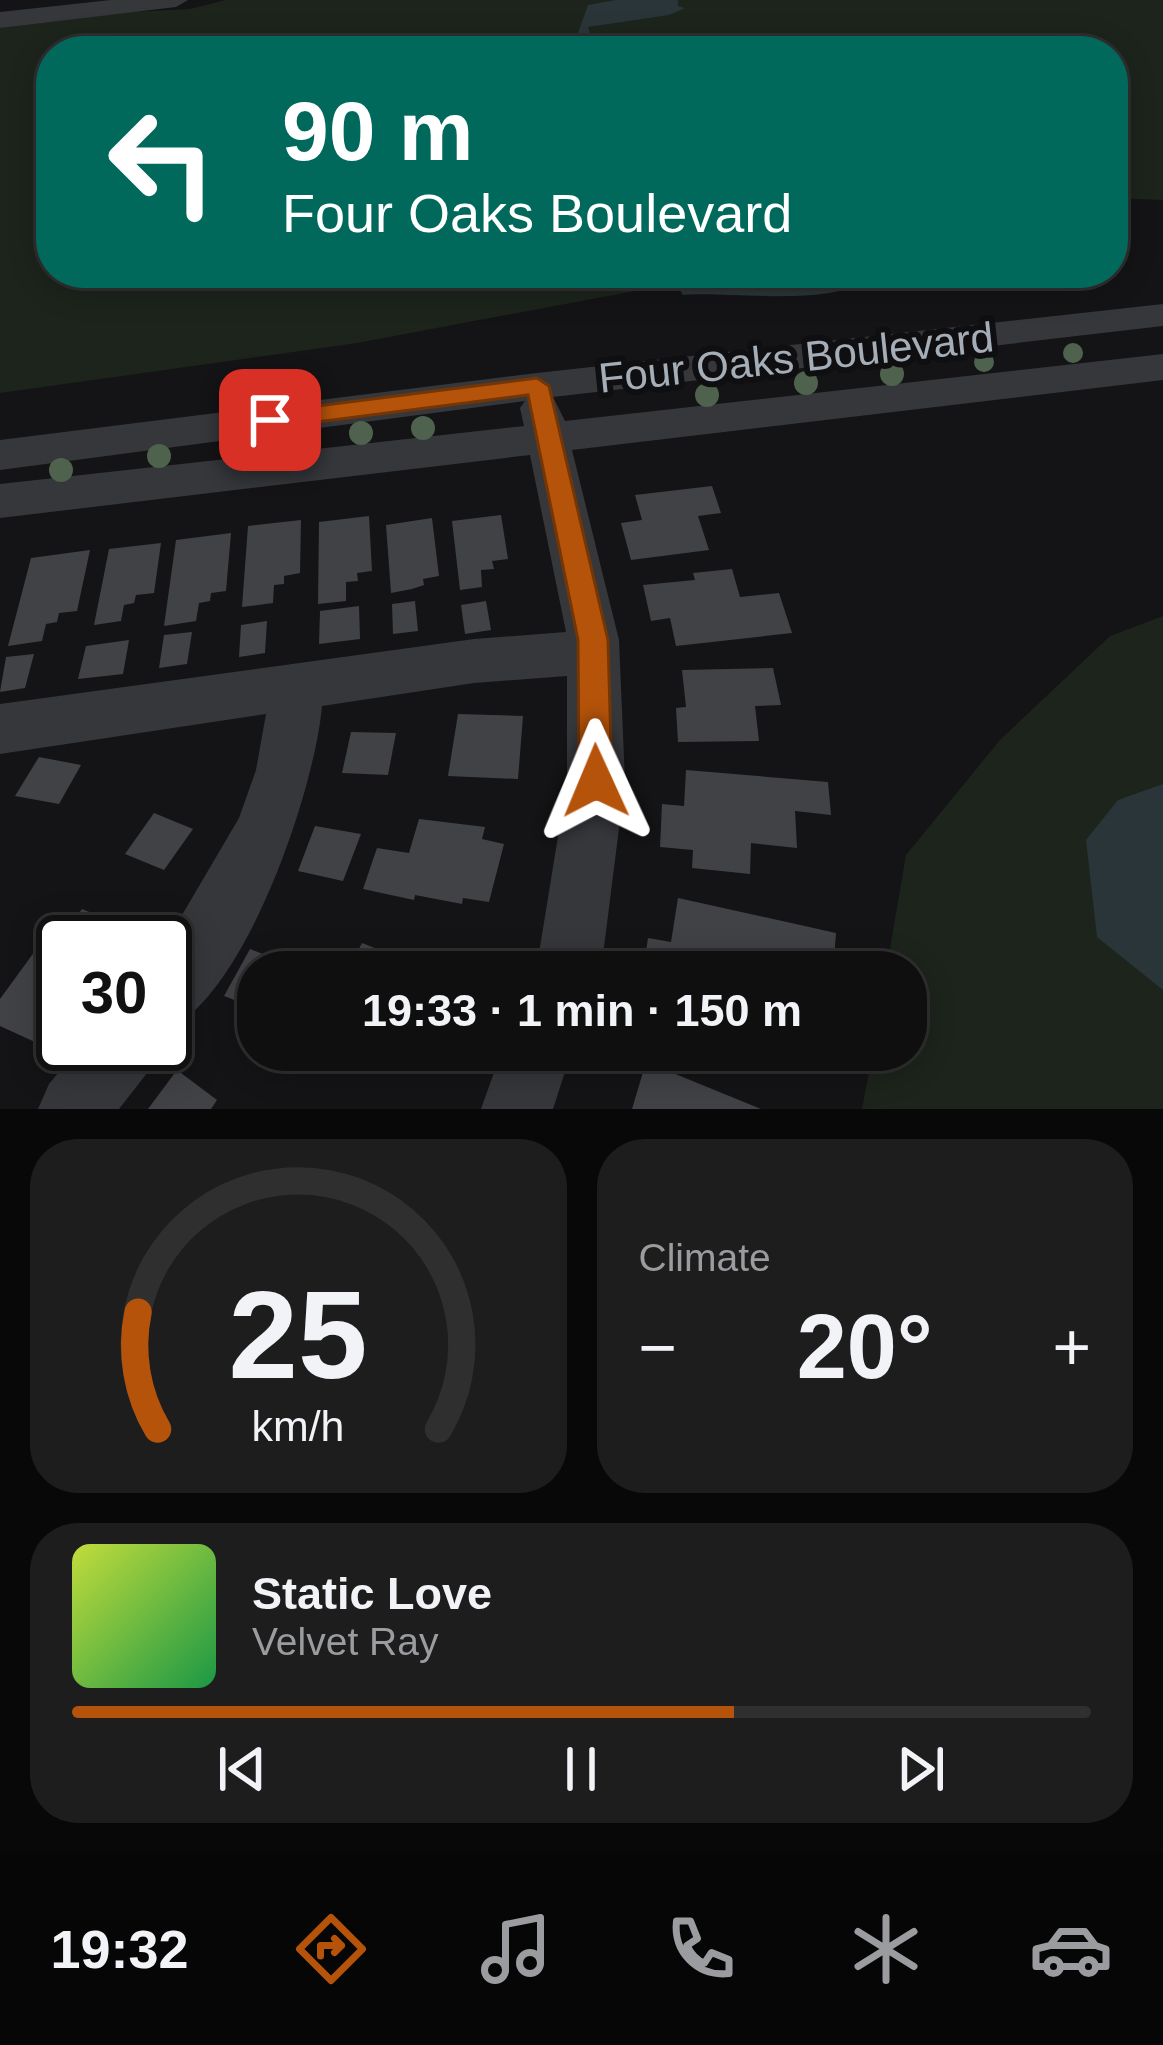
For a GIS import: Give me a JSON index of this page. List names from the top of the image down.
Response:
{
  "streets": {
    "street": ["Four Oaks Boulevard"]
  },
  "page": {
    "turn": ["90 m", "Four Oaks Boulevard"],
    "limit": "30",
    "trip": "19:33 · 1 min · 150 m",
    "tile": "Climate",
    "heat": ["−", "20°", "+"],
    "song": ["Static Love", "Velvet Ray"],
    "tabs": "19:32",
    "gauge": ["25", "km/h"]
  }
}
